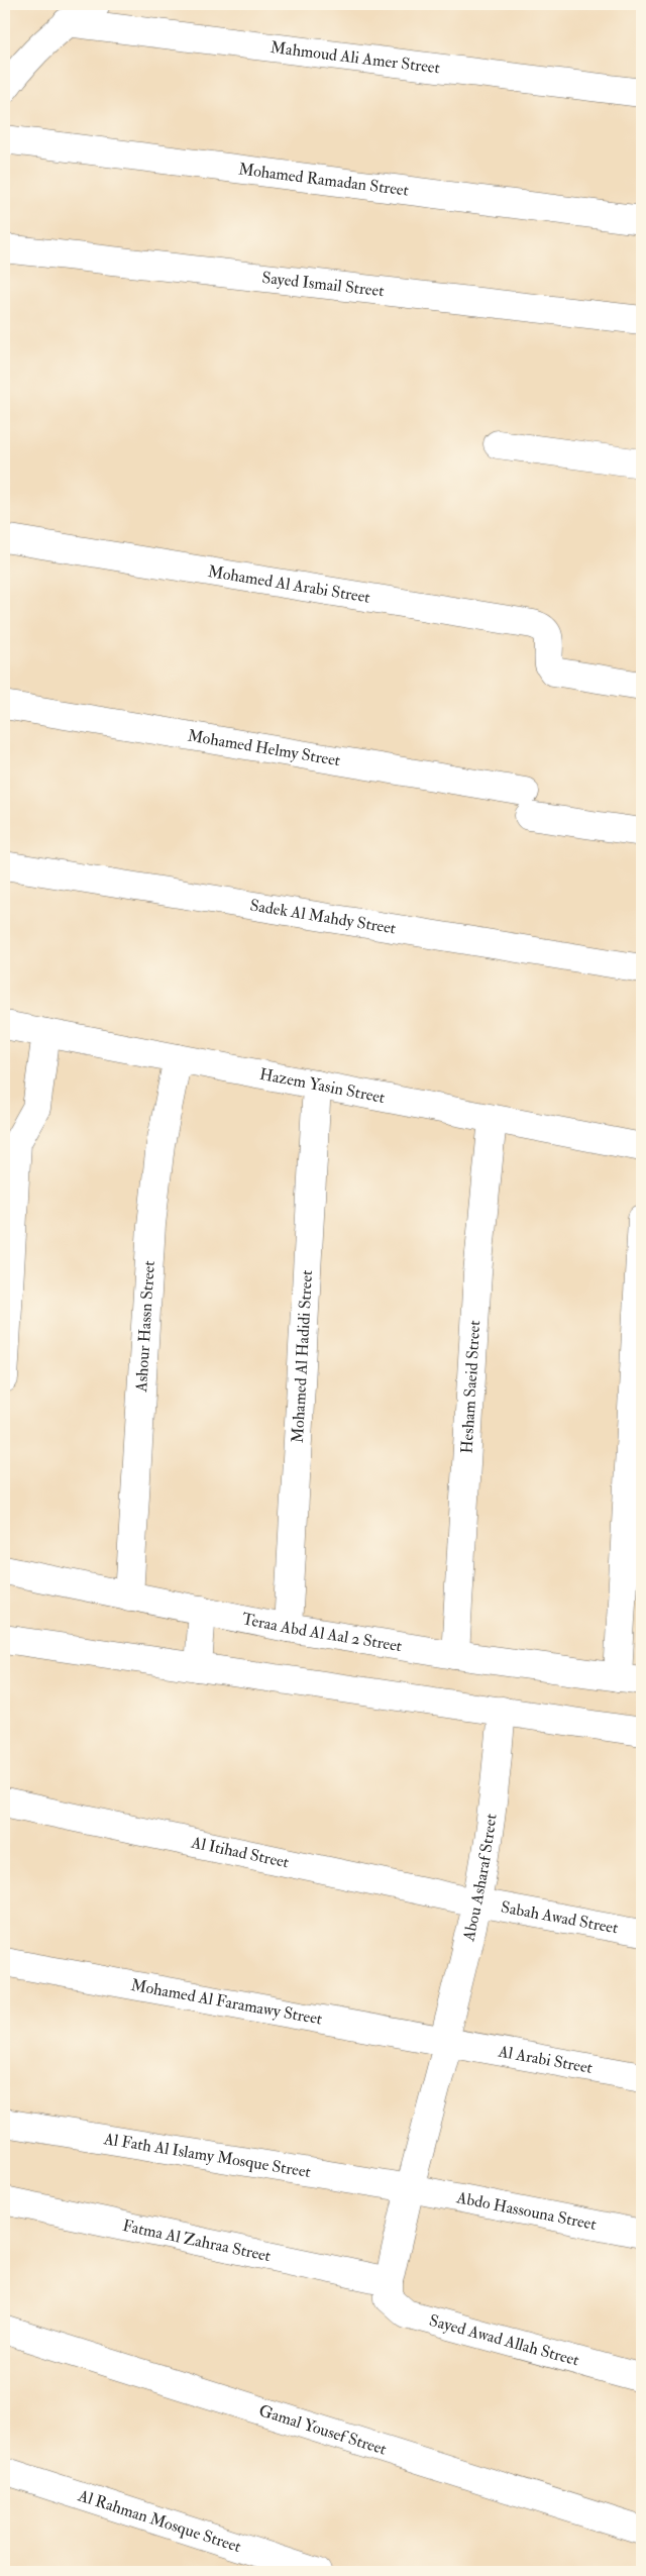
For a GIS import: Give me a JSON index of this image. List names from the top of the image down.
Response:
{
  "streets": {
    "street": [
      "Mahmoud Ali Amer Street",
      "Mohamed Ramadan Street",
      "Sayed Ismail Street",
      "Mohamed Al Arabi Street",
      "Mohamed Helmy Street",
      "Sadek Al Mahdy Street",
      "Hazem Yasin Street",
      "Ashour Hassn Street",
      "Mohamed Al Hadidi Street",
      "Hesham Saeid Street",
      "Teraa Abd Al Aal 2 Street",
      "Al Itihad Street",
      "Abou Asharaf Street",
      "Sabah Awad Street",
      "Mohamed Al Faramawy Street",
      "Al Arabi Street",
      "Al Fath Al Islamy Mosque Street",
      "Abdo Hassouna Street",
      "Fatma Al Zahraa Street",
      "Sayed Awad Allah Street",
      "Gamal Yousef Street",
      "Al Rahman Mosque Street"
    ]
  },
  "crossings": [
    ["Hazem Yasin Street", "Ashour Hassn Street"],
    ["Hazem Yasin Street", "Mohamed Al Hadidi Street"],
    ["Hazem Yasin Street", "Hesham Saeid Street"],
    ["Ashour Hassn Street", "Teraa Abd Al Aal 2 Street"],
    ["Mohamed Al Hadidi Street", "Teraa Abd Al Aal 2 Street"],
    ["Hesham Saeid Street", "Teraa Abd Al Aal 2 Street"],
    ["Al Itihad Street", "Abou Asharaf Street"],
    ["Al Itihad Street", "Sabah Awad Street"],
    ["Abou Asharaf Street", "Sabah Awad Street"],
    ["Abou Asharaf Street", "Mohamed Al Faramawy Street"],
    ["Abou Asharaf Street", "Al Arabi Street"],
    ["Abou Asharaf Street", "Al Fath Al Islamy Mosque Street"],
    ["Abou Asharaf Street", "Abdo Hassouna Street"],
    ["Abou Asharaf Street", "Fatma Al Zahraa Street"],
    ["Abou Asharaf Street", "Sayed Awad Allah Street"],
    ["Mohamed Al Faramawy Street", "Al Arabi Street"],
    ["Al Fath Al Islamy Mosque Street", "Abdo Hassouna Street"],
    ["Fatma Al Zahraa Street", "Sayed Awad Allah Street"]
  ]
}
